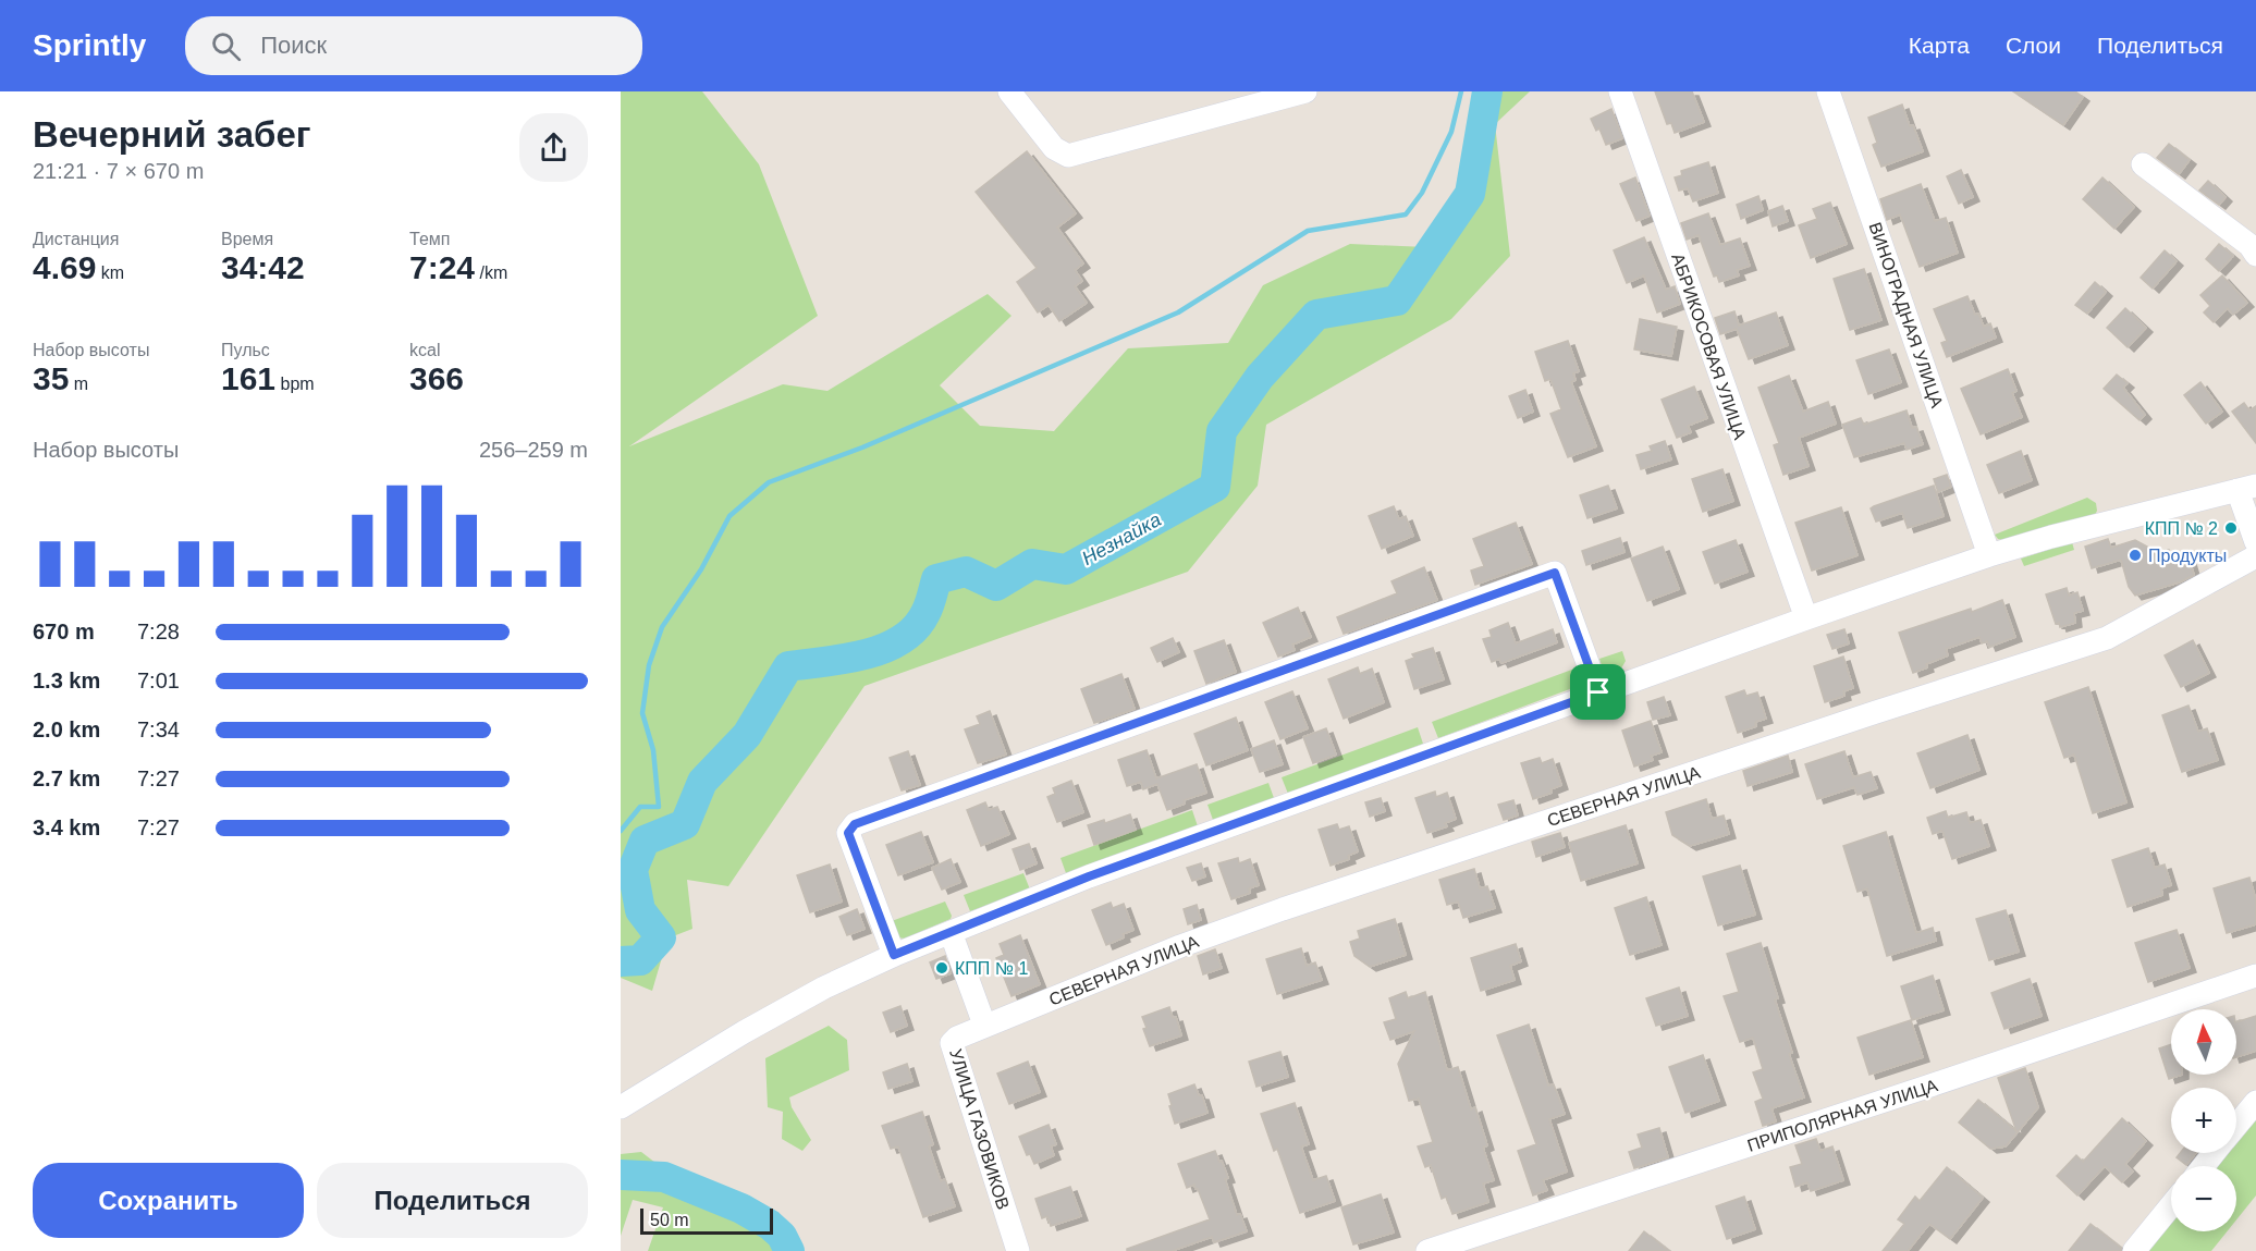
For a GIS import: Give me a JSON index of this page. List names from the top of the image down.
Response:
{
  "streets": {
    "street": [
      "ВИНОГРАДНАЯ УЛИЦА",
      "АБРИКОСОВАЯ УЛИЦА",
      "СЕВЕРНАЯ УЛИЦА",
      "ПРИПОЛЯРНАЯ УЛИЦА",
      "УЛИЦА ГАЗОВИКОВ"
    ]
  },
  "crossings": [
    ["СЕВЕРНАЯ УЛИЦА", "УЛИЦА ГАЗОВИКОВ"]
  ],
  "water": ["Незнайка"],
  "places": ["КПП № 2", "Продукты", "КПП № 1"],
  "scale_bar": "50 m",
  "north": "top",
  "page": {
    "header": "Sprintly",
    "search": "Поиск",
    "nav": ["Карта", "Слои", "Поделиться"],
    "heading": ["Вечерний забег", "21:21 · 7 × 670 m"],
    "stats": [
      ["Дистанция", "4.69 km"],
      ["Время", "34:42"],
      ["Темп", "7:24 /km"],
      ["Набор высоты", "35 m"],
      ["Пульс", "161 bpm"],
      ["kcal", "366"]
    ],
    "chart": ["Набор высоты", "256–259 m"],
    "list": [
      {
        "name": "670 m",
        "note": "7:28"
      },
      {
        "name": "1.3 km",
        "note": "7:01"
      },
      {
        "name": "2.0 km",
        "note": "7:34"
      },
      {
        "name": "2.7 km",
        "note": "7:27"
      },
      {
        "name": "3.4 km",
        "note": "7:27"
      }
    ],
    "map_buttons": ["+", "−"],
    "buttons": ["Сохранить", "Поделиться"],
    "scale": "50 m"
  }
}
